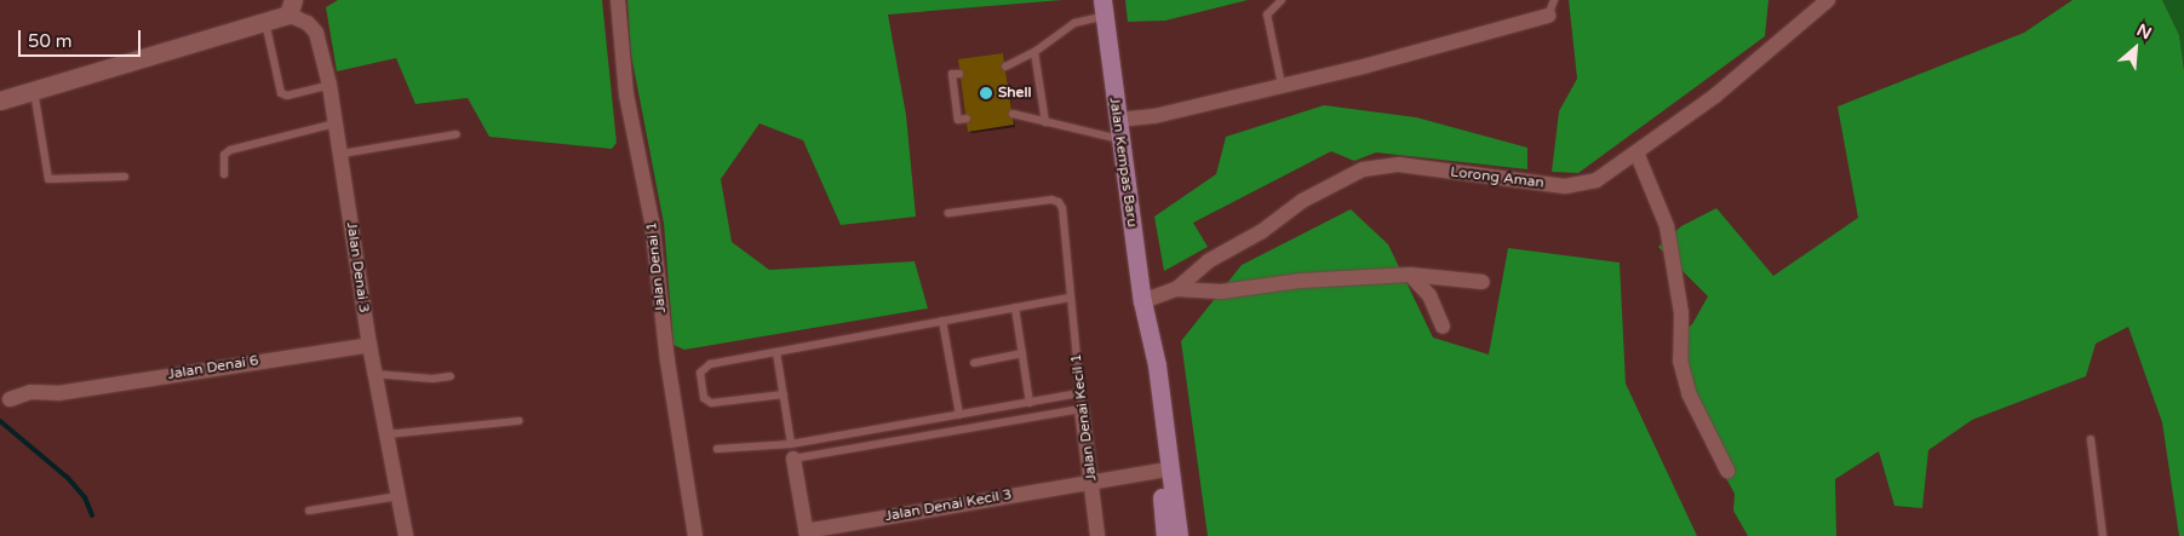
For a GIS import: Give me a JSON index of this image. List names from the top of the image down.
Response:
{
  "streets": {
    "main road": ["Jalan Kempas Baru"],
    "street": [
      "Lorong Aman",
      "Jalan Denai 3",
      "Jalan Denai 1",
      "Jalan Denai 6",
      "Jalan Denai Kecil 1",
      "Jalan Denai Kecil 3"
    ]
  },
  "crossings": [
    ["Jalan Kempas Baru", "Lorong Aman"],
    ["Jalan Kempas Baru", "Jalan Denai Kecil 3"],
    ["Jalan Denai 3", "Jalan Denai 6"],
    ["Jalan Denai Kecil 1", "Jalan Denai Kecil 3"]
  ],
  "places": ["Shell"],
  "scale_bar": "50 m",
  "north": "top right"
}
